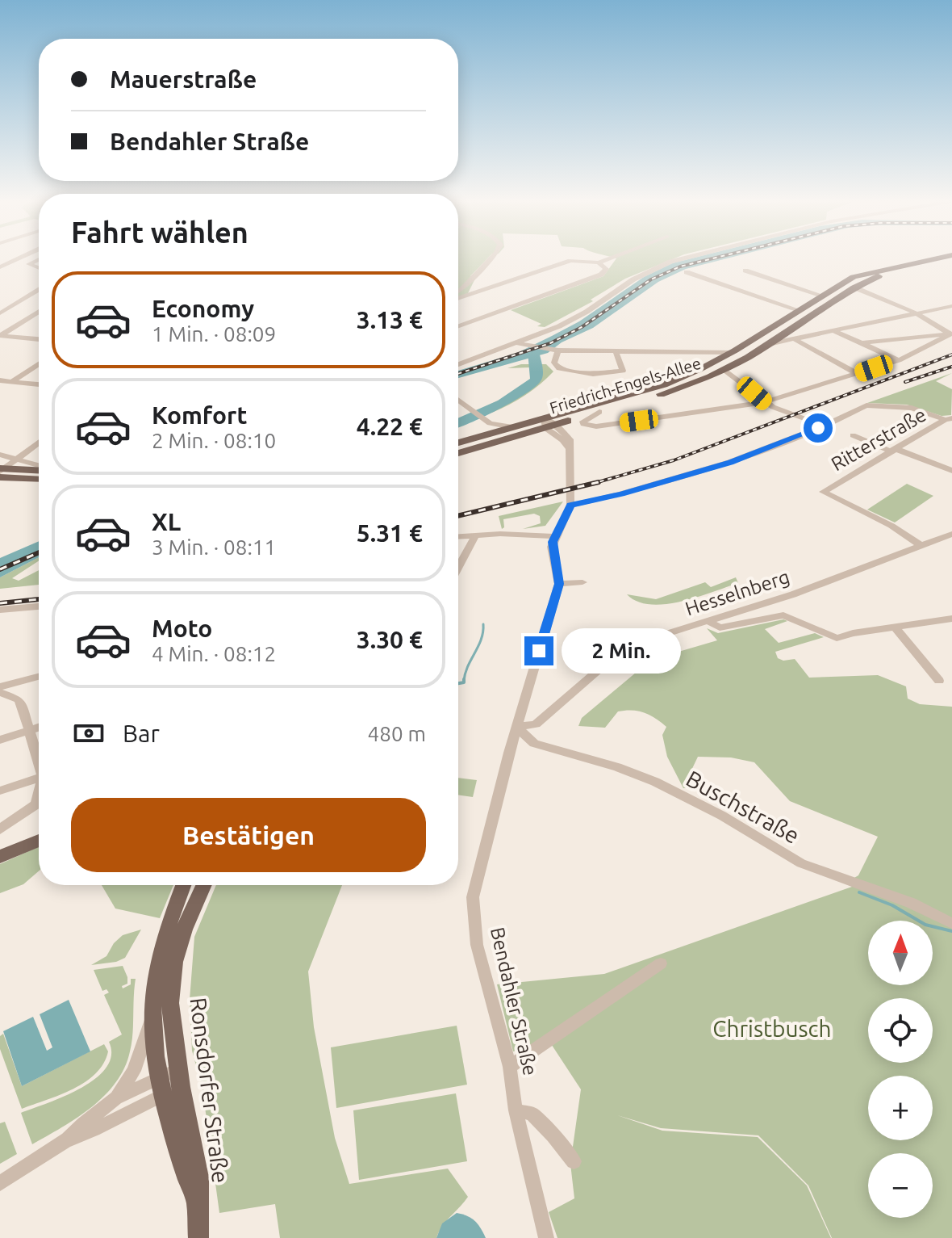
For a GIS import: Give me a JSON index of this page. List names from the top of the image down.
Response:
{
  "streets": {
    "main road": ["Friedrich-Engels-Allee", "Ronsdorfer Straße"],
    "street": [
      "Ritterstraße",
      "Hesselnberg",
      "Buschstraße",
      "Bendahler Straße"
    ]
  },
  "crossings": [
    ["Ritterstraße", "Hesselnberg"],
    ["Hesselnberg", "Buschstraße"],
    ["Hesselnberg", "Bendahler Straße"],
    ["Buschstraße", "Bendahler Straße"]
  ],
  "parks": ["Christbusch"],
  "north": "top",
  "page": {
    "banner": ["Mauerstraße", "Bendahler Straße"],
    "heading": "Fahrt wählen",
    "list": [
      {
        "name": "Economy",
        "note": "1 Min. · 08:09",
        "value": "3.13 €"
      },
      {
        "name": "Komfort",
        "note": "2 Min. · 08:10",
        "value": "4.22 €"
      },
      {
        "name": "XL",
        "note": "3 Min. · 08:11",
        "value": "5.31 €"
      },
      {
        "name": "Moto",
        "note": "4 Min. · 08:12",
        "value": "3.30 €"
      }
    ],
    "bubble": "2 Min.",
    "pay": ["Bar", "480 m"],
    "buttons": "Bestätigen",
    "map_buttons": ["+", "−"]
  }
}
